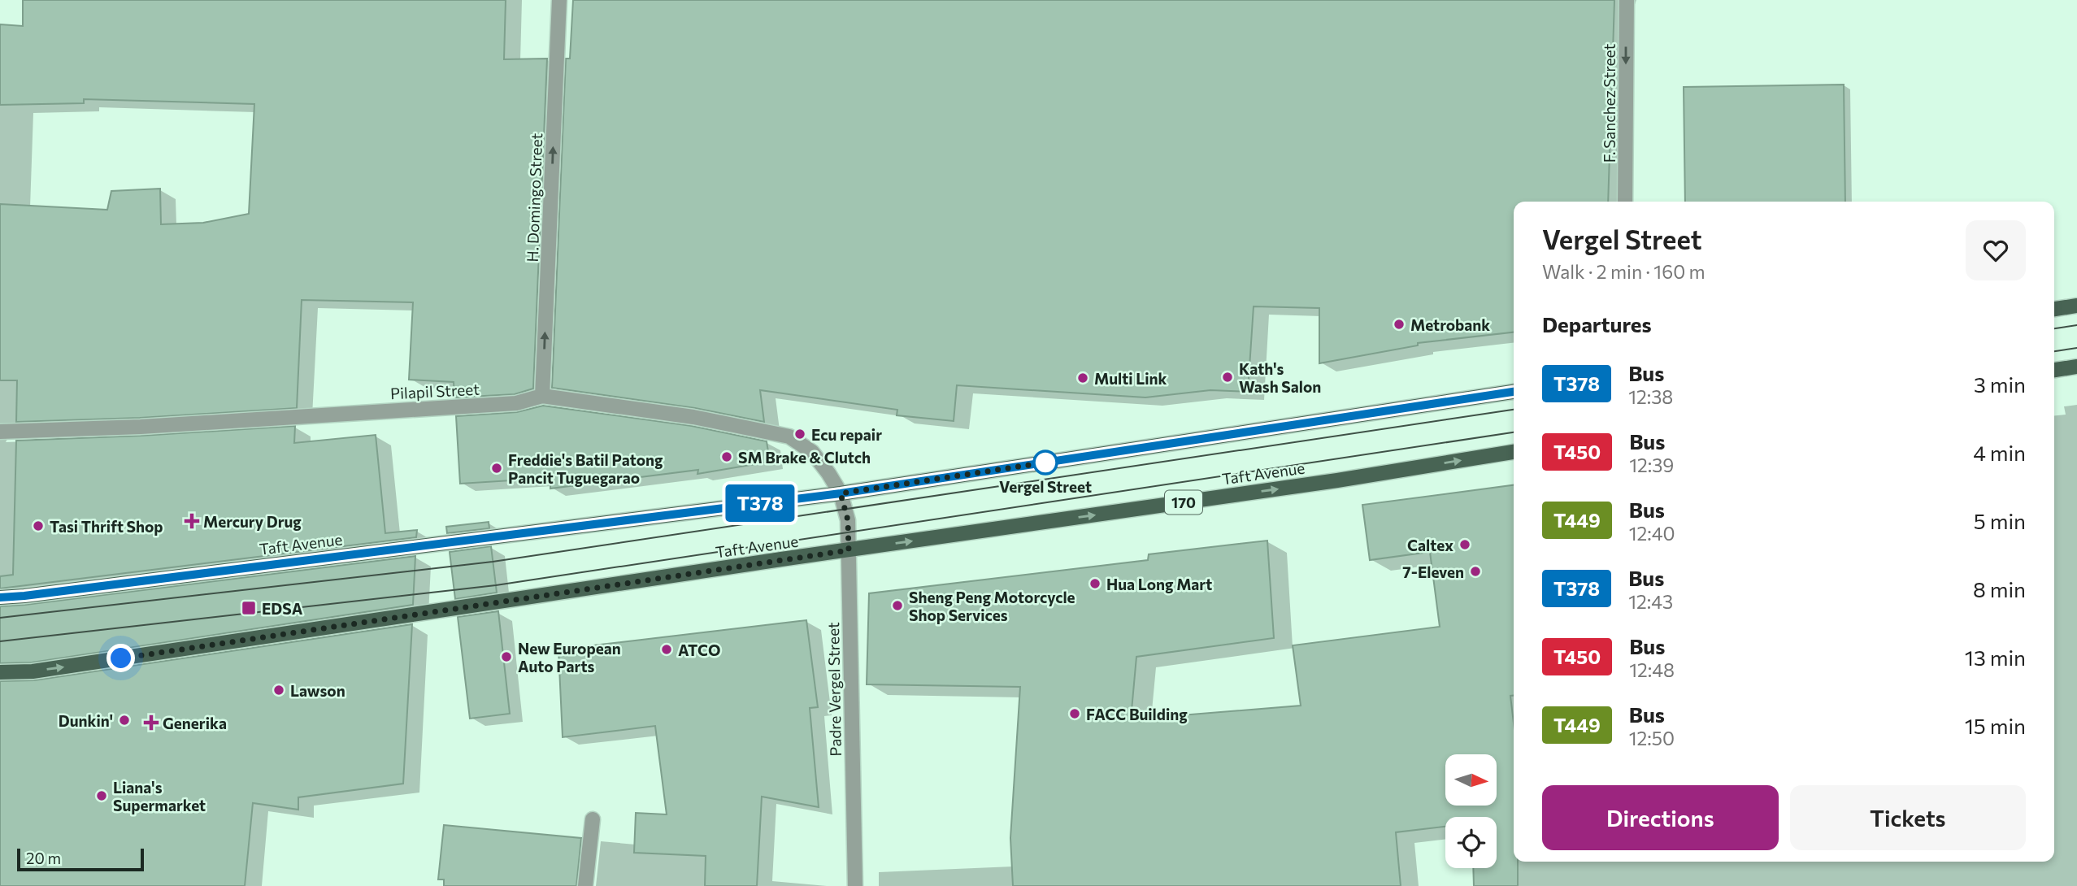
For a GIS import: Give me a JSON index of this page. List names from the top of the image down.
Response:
{
  "streets": {
    "main road": ["Taft Avenue", "170"],
    "street": [
      "F. Sanchez Street",
      "H. Domingo Street",
      "Pilapil Street",
      "Padre Vergel Street"
    ]
  },
  "crossings": [
    ["H. Domingo Street", "Pilapil Street"],
    ["Pilapil Street", "Taft Avenue"],
    ["Pilapil Street", "Padre Vergel Street"],
    ["Taft Avenue", "Padre Vergel Street"]
  ],
  "one_way": ["F. Sanchez Street", "H. Domingo Street"],
  "places": {
    "other": [
      "Metrobank",
      "Kath's Wash Salon",
      "Multi Link",
      "Ecu repair",
      "SM Brake & Clutch",
      "Vergel Street",
      "Freddie's Batil Patong Pancit Tuguegarao",
      "Tasi Thrift Shop",
      "Caltex",
      "7-Eleven",
      "Hua Long Mart",
      "Sheng Peng Motorcycle Shop Services",
      "ATCO",
      "New European Auto Parts",
      "Lawson",
      "FACC Building",
      "Dunkin'",
      "Liana's Supermarket"
    ],
    "health": ["Mercury Drug", "Generika"],
    "transit": ["EDSA"]
  },
  "lines": ["bus line T378"],
  "scale_bar": "20 m",
  "north": "right",
  "page": {
    "on_map": "T378",
    "heading": [
      ["Vergel Street", "Walk · 2 min · 160 m"],
      "Departures"
    ],
    "list": [
      {
        "mark": "T378",
        "name": "Bus",
        "note": "12:38",
        "value": "3 min"
      },
      {
        "mark": "T450",
        "name": "Bus",
        "note": "12:39",
        "value": "4 min"
      },
      {
        "mark": "T449",
        "name": "Bus",
        "note": "12:40",
        "value": "5 min"
      },
      {
        "mark": "T378",
        "name": "Bus",
        "note": "12:43",
        "value": "8 min"
      },
      {
        "mark": "T450",
        "name": "Bus",
        "note": "12:48",
        "value": "13 min"
      },
      {
        "mark": "T449",
        "name": "Bus",
        "note": "12:50",
        "value": "15 min"
      }
    ],
    "buttons": ["Directions", "Tickets"],
    "scale": "20 m"
  }
}
